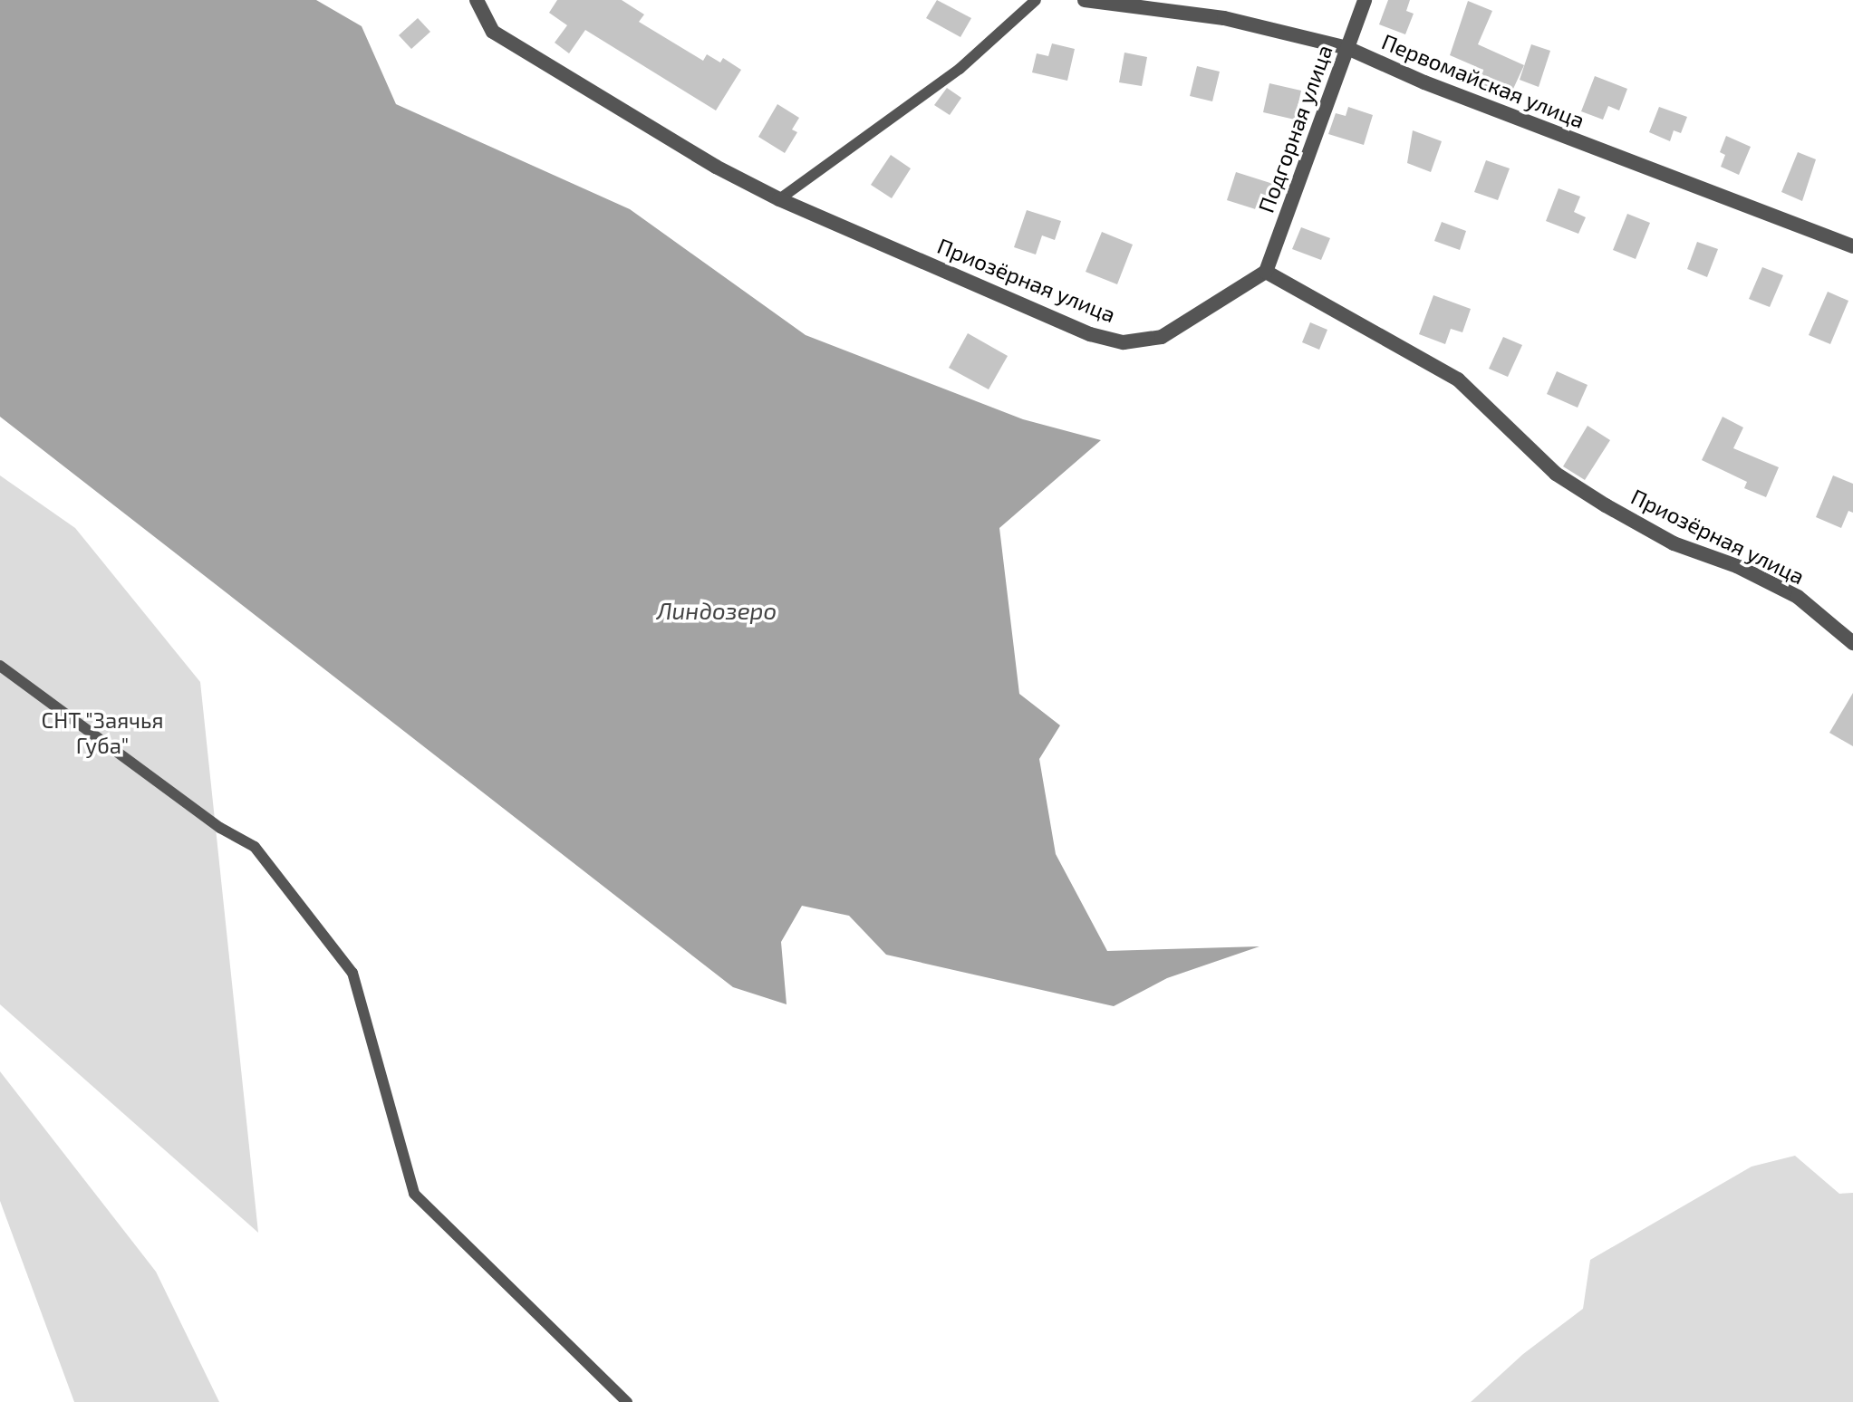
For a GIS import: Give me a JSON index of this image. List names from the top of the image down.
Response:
{
  "streets": {
    "street": ["Первомайская улица", "Подгорная улица", "Приозёрная улица"]
  },
  "crossings": [
    ["Первомайская улица", "Подгорная улица"],
    ["Подгорная улица", "Приозёрная улица"]
  ],
  "water": ["Линдозеро"],
  "parks": ["СНТ \"Заячья Губа\""]
}
